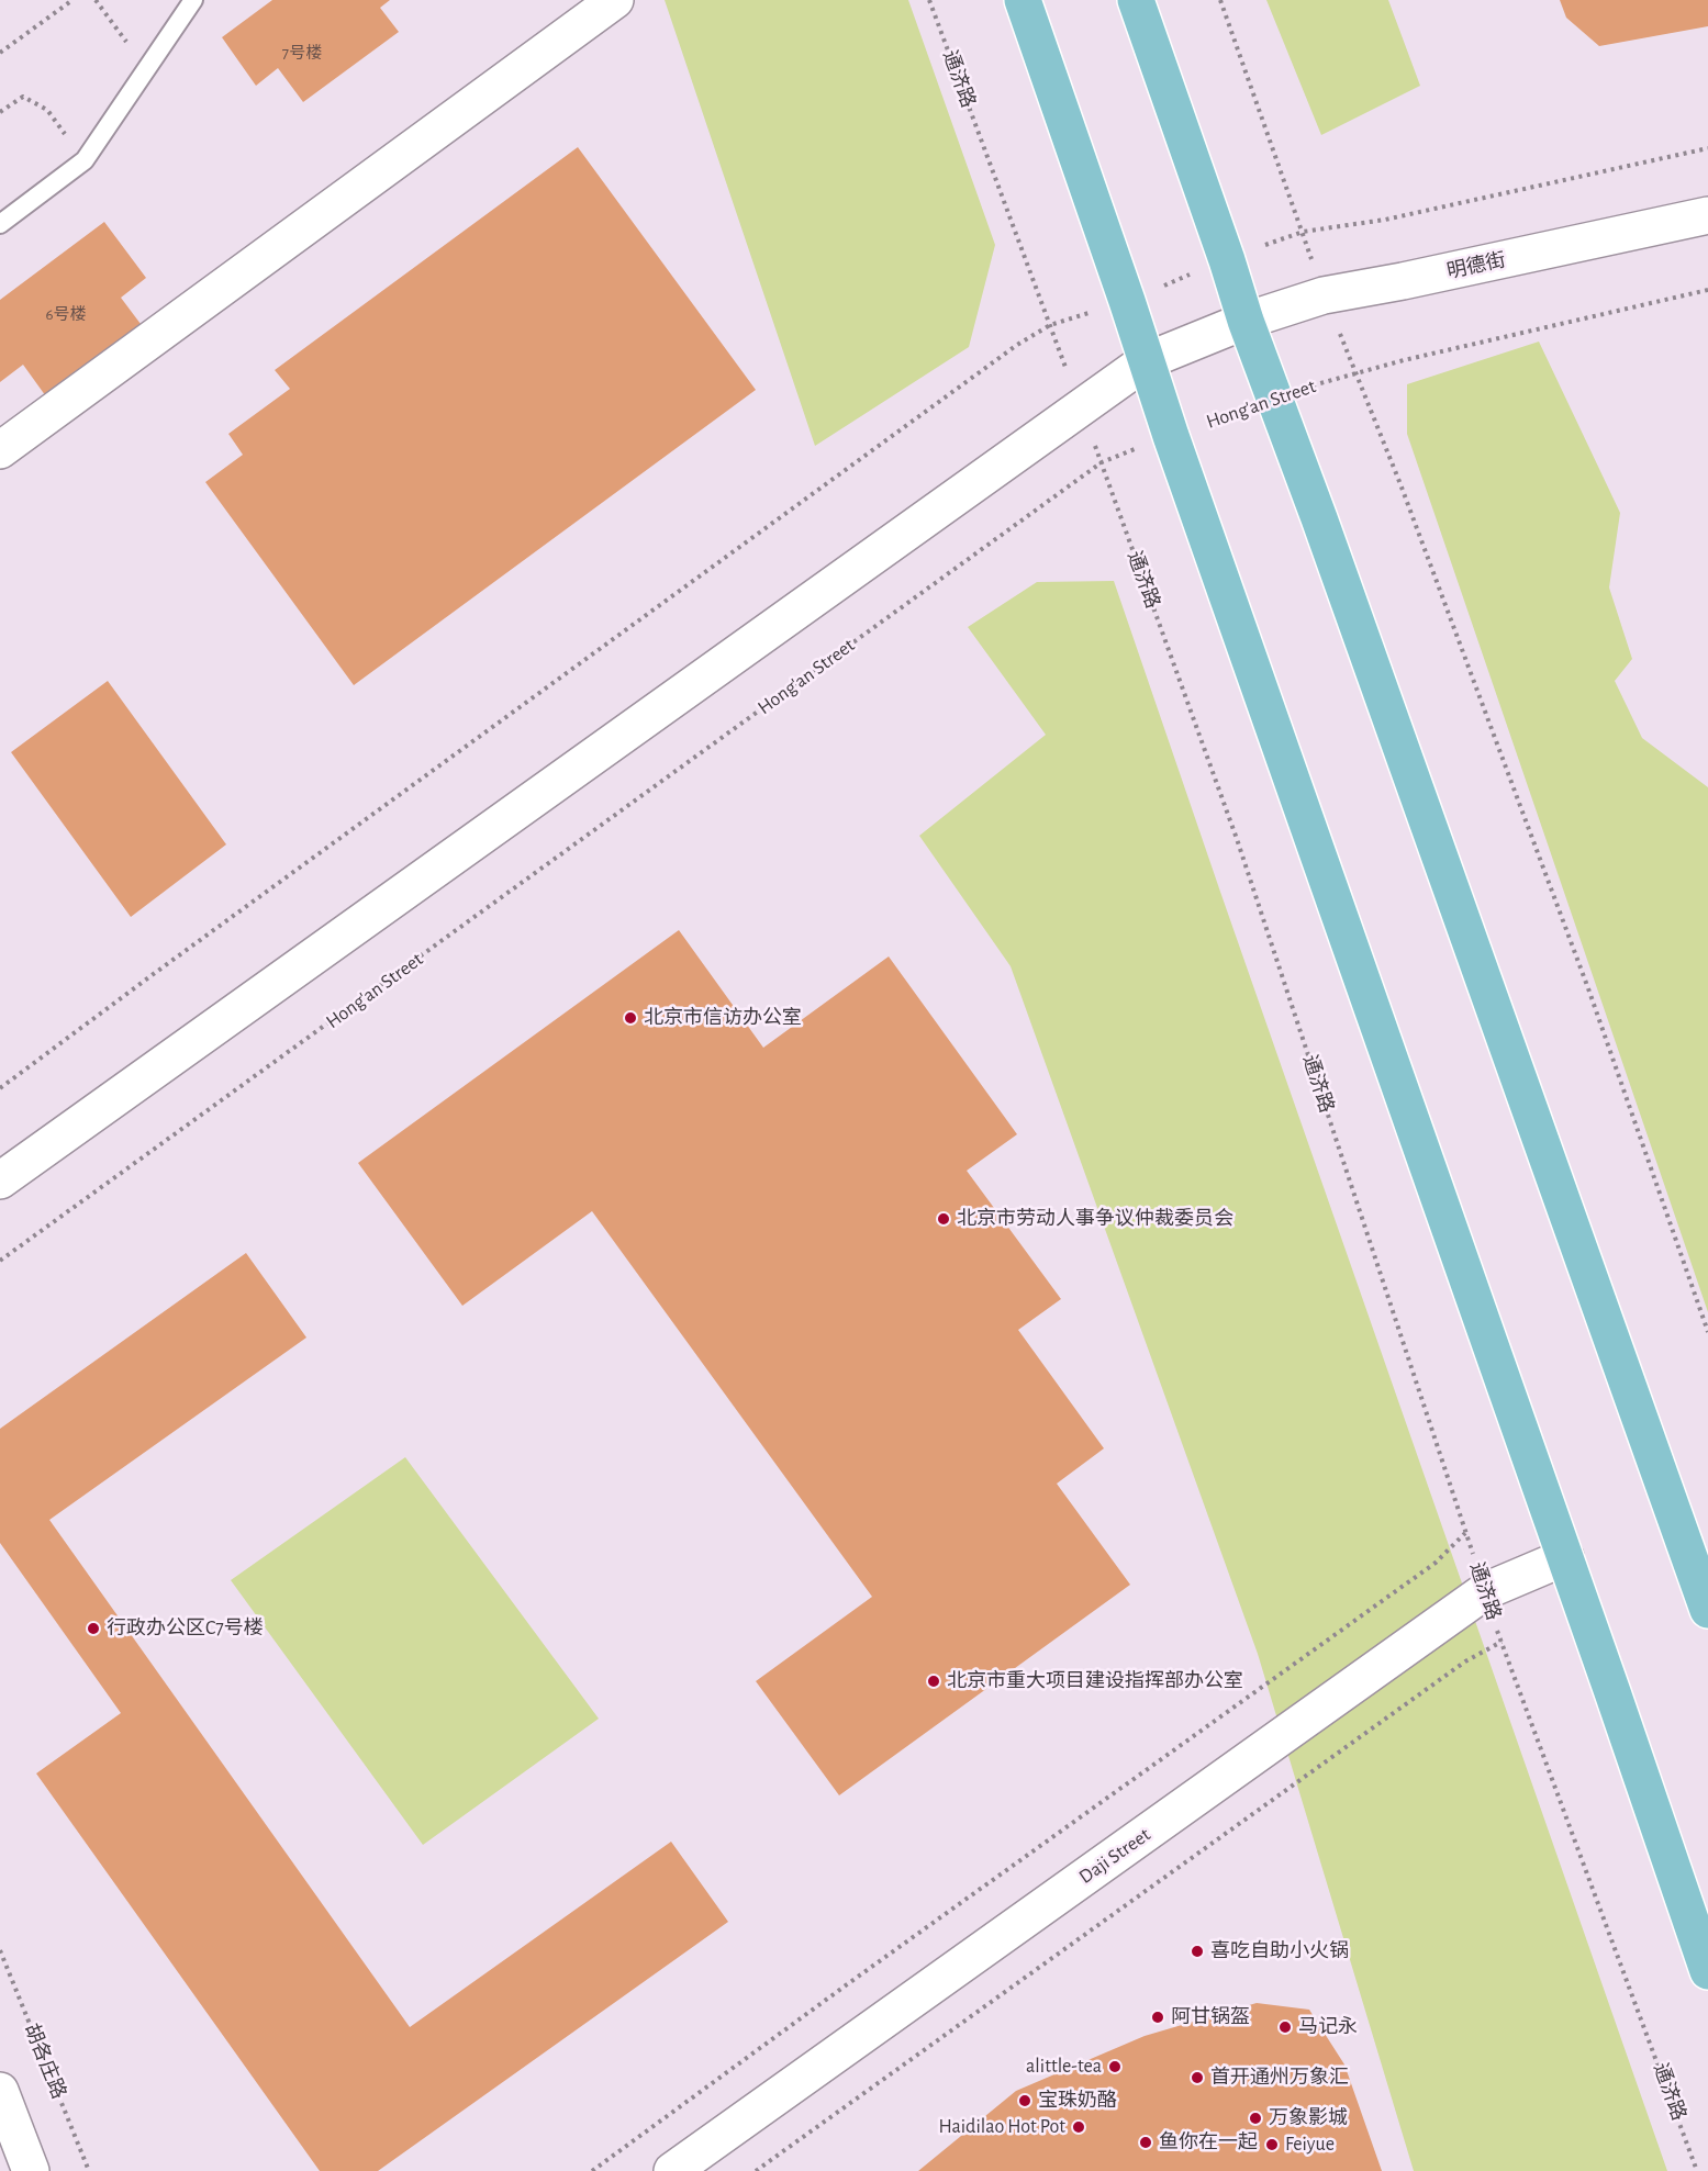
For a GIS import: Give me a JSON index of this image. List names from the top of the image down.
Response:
{
  "streets": {
    "street": ["明德街", "Daji Street"],
    "path": ["通济路", "Hong'an Street", "胡各庄路"]
  },
  "crossings": [
    ["通济路", "Hong'an Street"],
    ["通济路", "Daji Street"]
  ],
  "places": [
    "北京市信访办公室",
    "北京市劳动人事争议仲裁委员会",
    "行政办公区C7号楼",
    "北京市重大项目建设指挥部办公室",
    "喜吃自助小火锅",
    "阿甘锅盔",
    "马记永",
    "alittle-tea",
    "首开通州万象汇",
    "宝珠奶酪",
    "万象影城",
    "Haidilao Hot Pot",
    "鱼你在一起",
    "Feiyue"
  ],
  "house_numbers": ["7号楼", "6号楼"]
}
